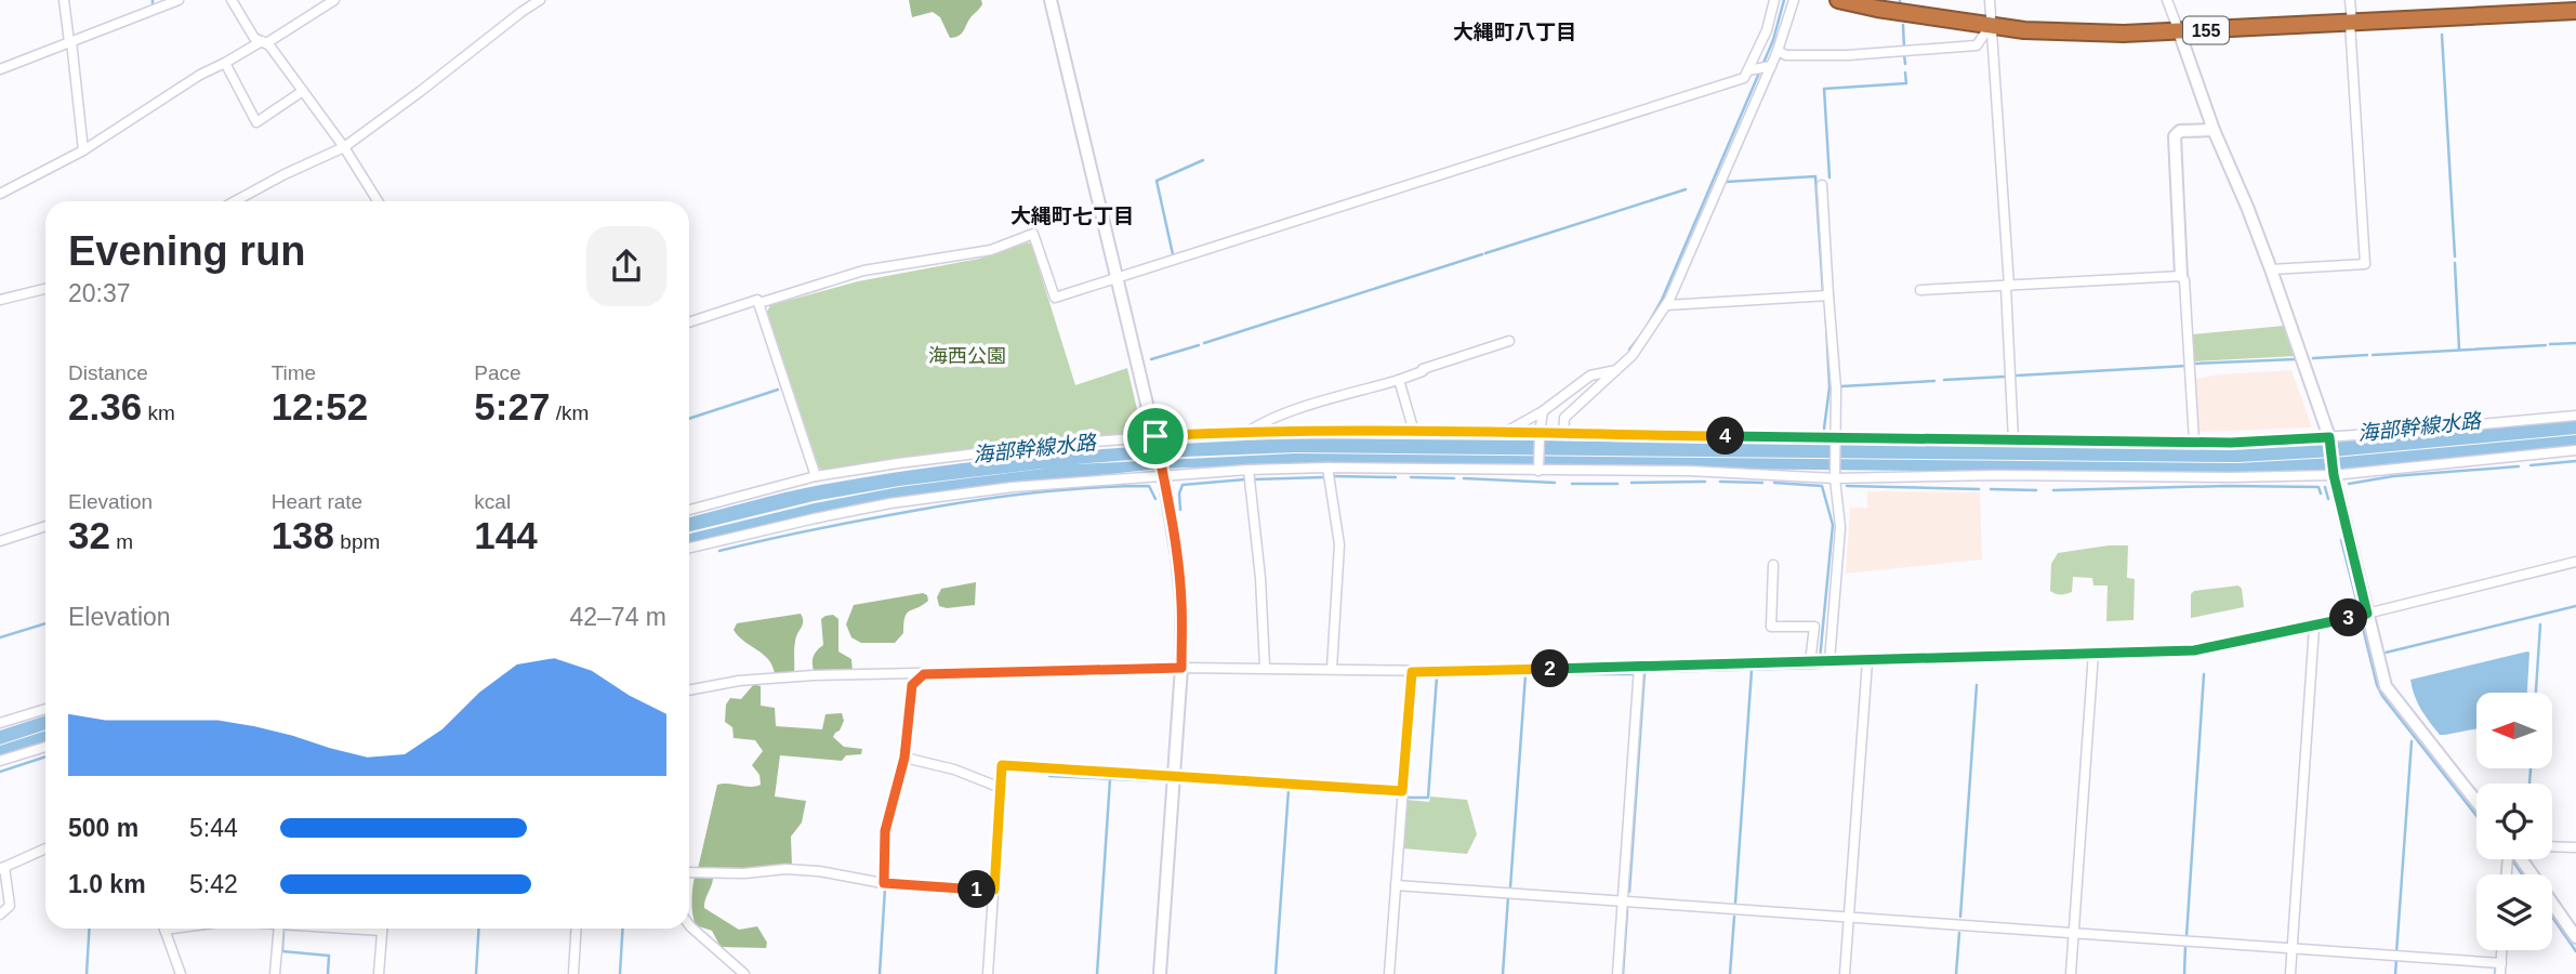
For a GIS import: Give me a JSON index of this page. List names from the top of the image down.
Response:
{
  "streets": {
    "highway": ["155"]
  },
  "districts": ["大縄町八丁目", "大縄町七丁目"],
  "water": ["海部幹線水路"],
  "parks": ["海西公園"],
  "north": "left",
  "page": {
    "heading": ["Evening run", "20:37"],
    "stats": [
      ["Distance", "2.36 km"],
      ["Time", "12:52"],
      ["Pace", "5:27 /km"],
      ["Elevation", "32 m"],
      ["Heart rate", "138 bpm"],
      ["kcal", "144"]
    ],
    "pins": [
      "4",
      "3",
      "2",
      "1"
    ],
    "chart": ["Elevation", "42–74 m"],
    "list": [
      {
        "name": "500 m",
        "note": "5:44"
      },
      {
        "name": "1.0 km",
        "note": "5:42"
      }
    ]
  }
}
